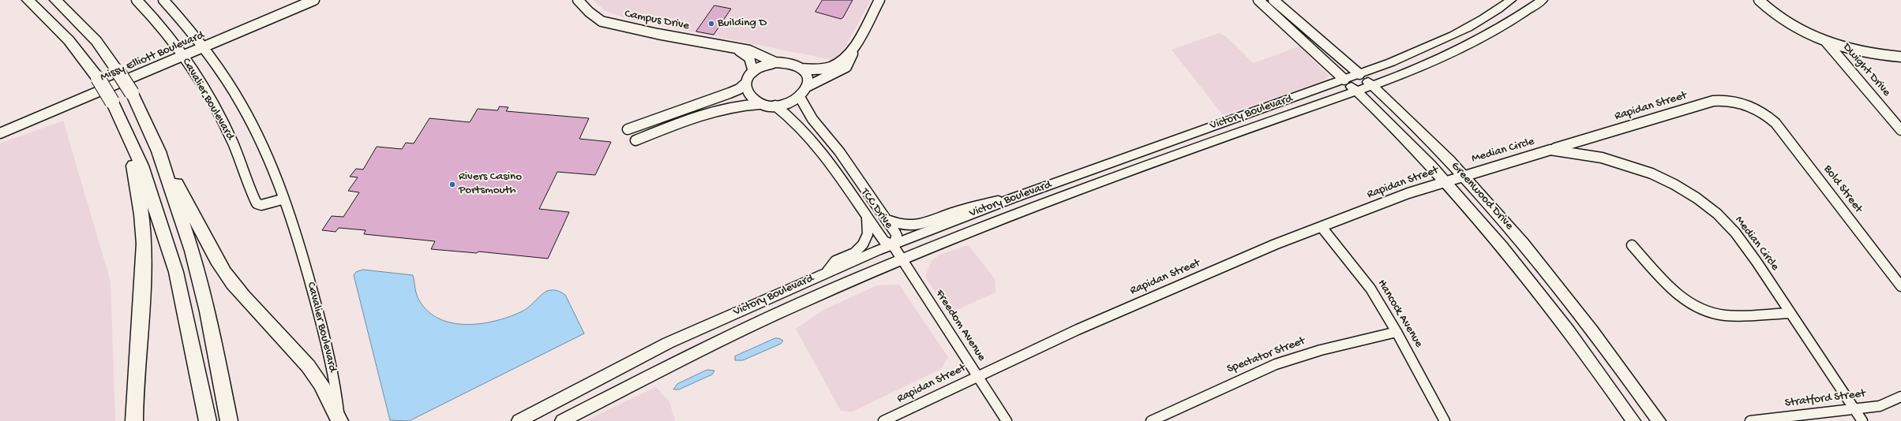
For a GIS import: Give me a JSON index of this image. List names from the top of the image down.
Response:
{
  "streets": {
    "main road": ["Victory Boulevard", "Greenwood Drive"],
    "street": [
      "Campus Drive",
      "Missy Elliott Boulevard",
      "Dwight Drive",
      "Cavalier Boulevard",
      "Rapidan Street",
      "Median Circle",
      "Bold Street",
      "TCC Drive",
      "Hancock Avenue",
      "Freedom Avenue",
      "Spectator Street",
      "Stratford Street"
    ]
  },
  "crossings": [
    ["Campus Drive", "TCC Drive"],
    ["Missy Elliott Boulevard", "Cavalier Boulevard"],
    ["Rapidan Street", "Median Circle"],
    ["Rapidan Street", "Bold Street"],
    ["Rapidan Street", "Greenwood Drive"],
    ["Rapidan Street", "Hancock Avenue"],
    ["Rapidan Street", "Freedom Avenue"],
    ["Victory Boulevard", "Greenwood Drive"],
    ["Victory Boulevard", "TCC Drive"],
    ["Victory Boulevard", "Freedom Avenue"],
    ["Median Circle", "Greenwood Drive"],
    ["Median Circle", "Stratford Street"],
    ["TCC Drive", "Freedom Avenue"],
    ["Hancock Avenue", "Spectator Street"]
  ],
  "places": ["Building D", "Rivers Casino Portsmouth"]
}
